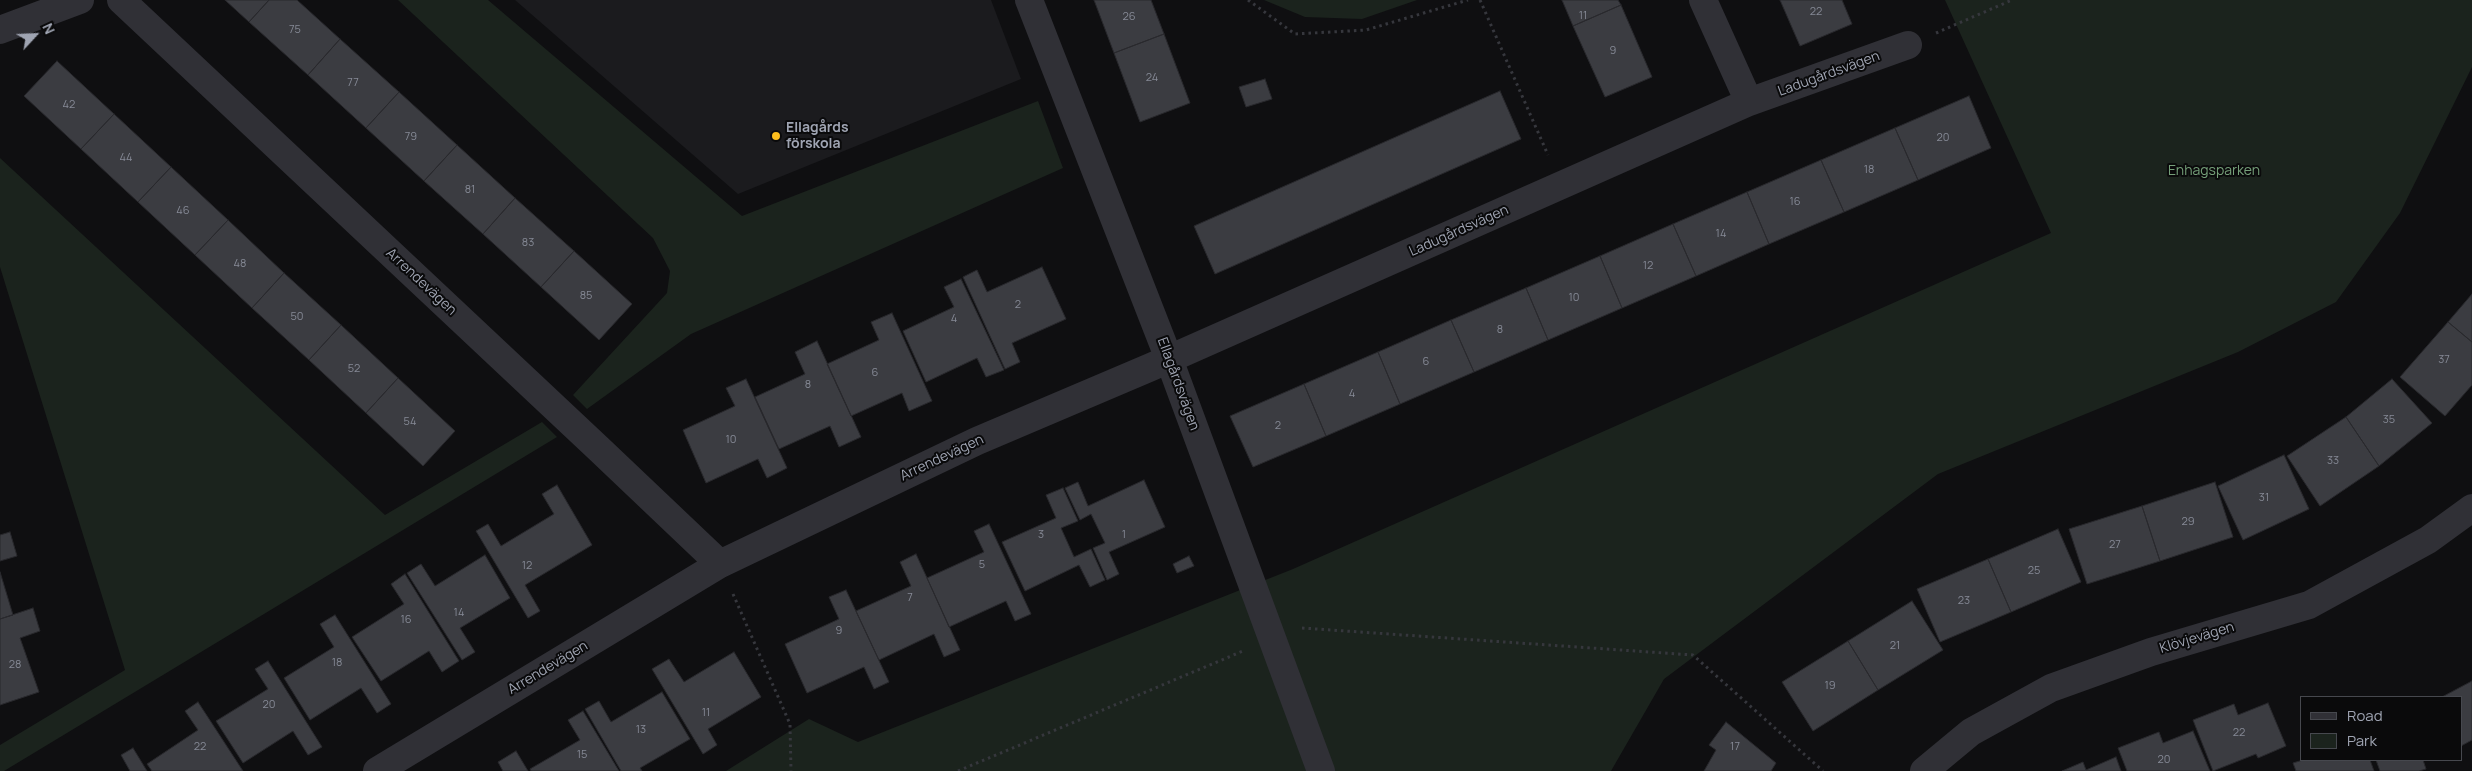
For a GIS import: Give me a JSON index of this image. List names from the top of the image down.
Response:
{
  "streets": {
    "street": [
      "Ladugårdsvägen",
      "Arrendevägen",
      "Ellagårdsvägen",
      "Klövjevägen"
    ]
  },
  "crossings": [
    ["Ladugårdsvägen", "Arrendevägen"],
    ["Ladugårdsvägen", "Ellagårdsvägen"],
    ["Arrendevägen", "Ellagårdsvägen"]
  ],
  "parks": ["Enhagsparken"],
  "places": ["Ellagårds förskola"],
  "house_numbers": [
    "22",
    "11",
    "26",
    "75",
    "9",
    "24",
    "77",
    "42",
    "79",
    "20",
    "44",
    "18",
    "81",
    "16",
    "46",
    "14",
    "83",
    "48",
    "12",
    "85",
    "10",
    "2",
    "50",
    "4",
    "8",
    "37",
    "6",
    "52",
    "6",
    "8",
    "4",
    "35",
    "54",
    "2",
    "10",
    "33",
    "31",
    "29",
    "3",
    "1",
    "27",
    "5",
    "12",
    "25",
    "7",
    "23",
    "14",
    "16",
    "9",
    "21",
    "18",
    "28",
    "19",
    "20",
    "11",
    "13",
    "22",
    "22",
    "17",
    "15",
    "20"
  ],
  "legend": ["Road", "Park"],
  "north": "top right"
}
